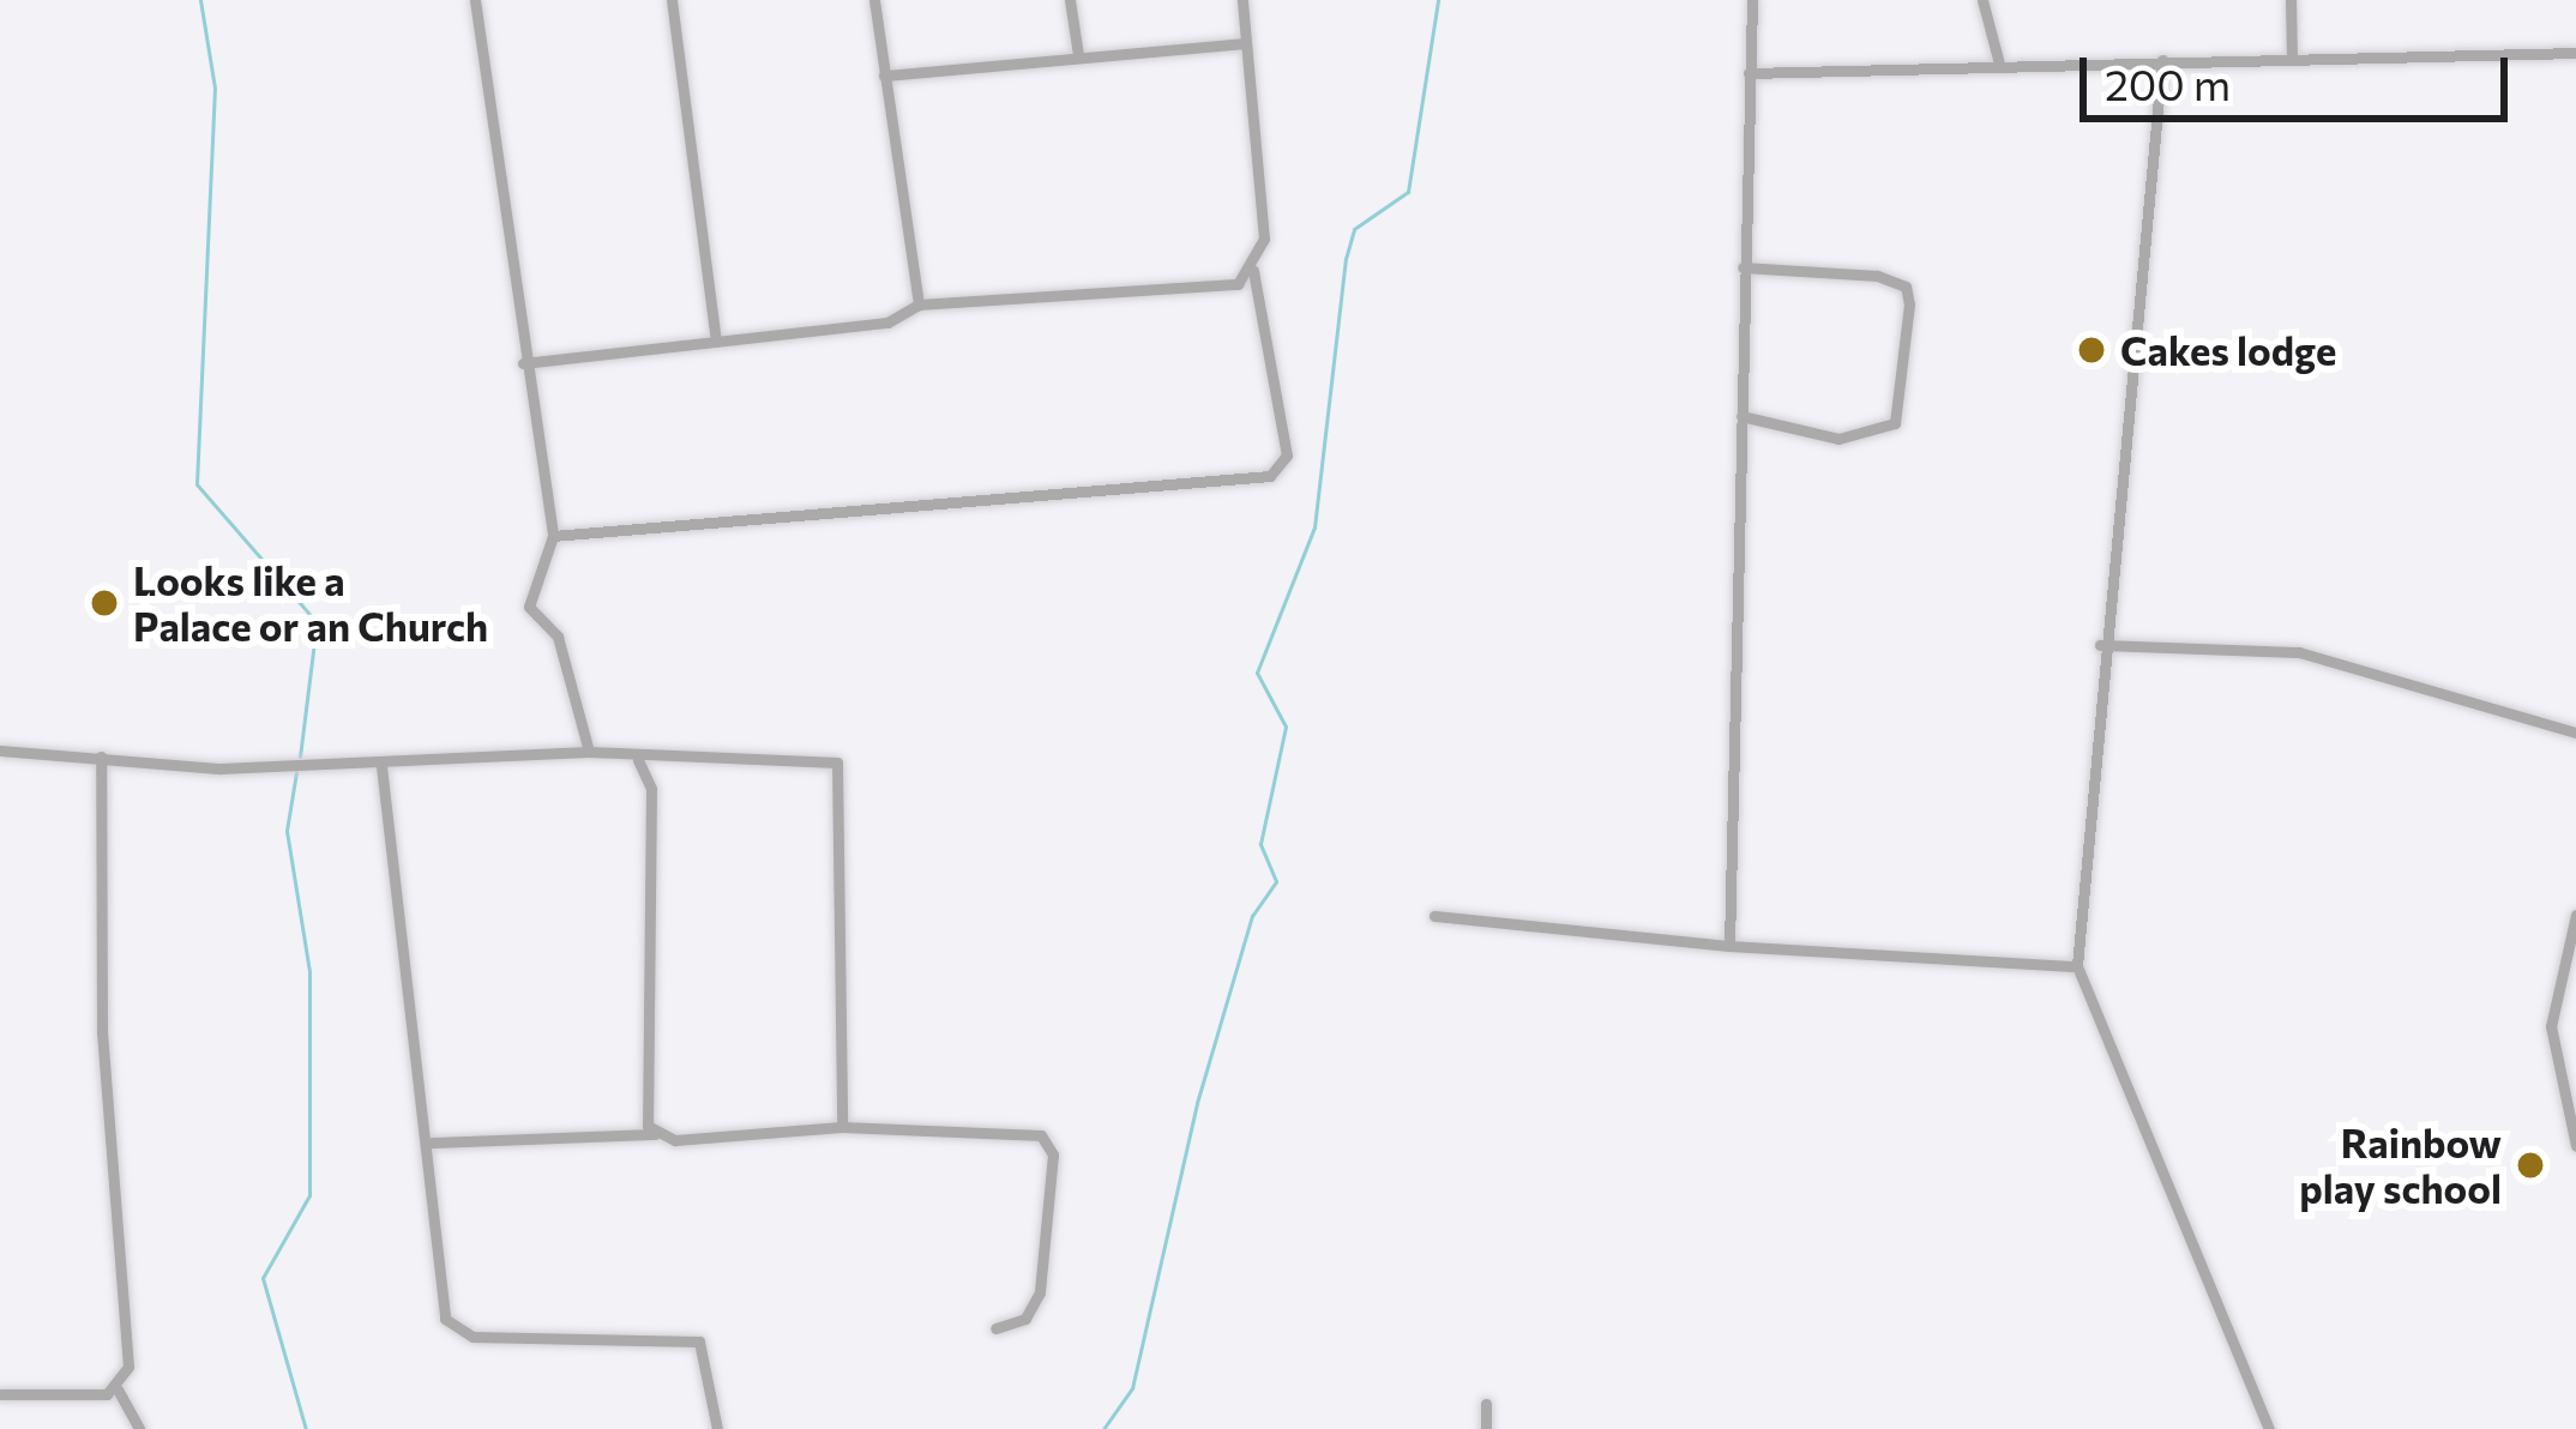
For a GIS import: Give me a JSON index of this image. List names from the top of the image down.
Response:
{
  "places": ["Cakes lodge", "Looks like a Palace or an Church", "Rainbow play school"],
  "scale_bar": "200 m"
}
